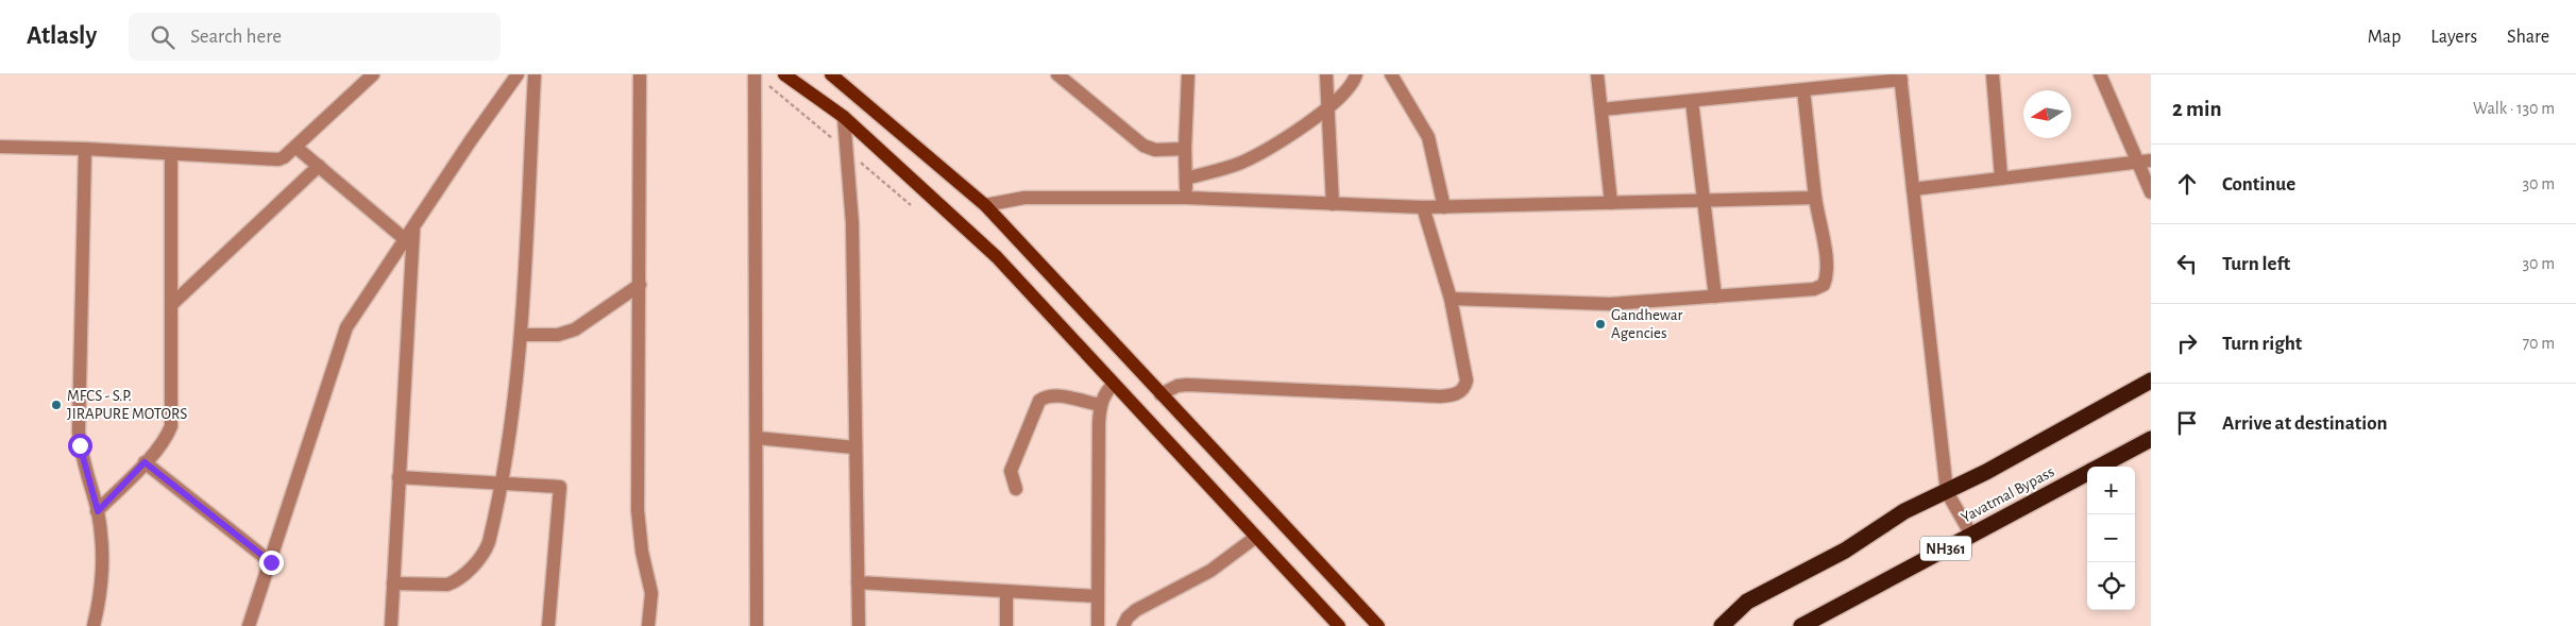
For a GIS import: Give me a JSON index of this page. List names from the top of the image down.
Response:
{
  "streets": {
    "highway": ["Yavatmal Bypass", "NH361"]
  },
  "places": ["Gandhewar Agencies", "MFCS - S.P. JIRAPURE MOTORS"],
  "north": "left",
  "page": {
    "header": "Atlasly",
    "search": "Search here",
    "nav": ["Map", "Layers", "Share"],
    "heading": ["2 min", "Walk · 130 m"],
    "list": [
      ["Continue", "30 m"],
      ["Turn left", "30 m"],
      ["Turn right", "70 m"],
      "Arrive at destination"
    ],
    "map_buttons": ["+", "−"]
  }
}
